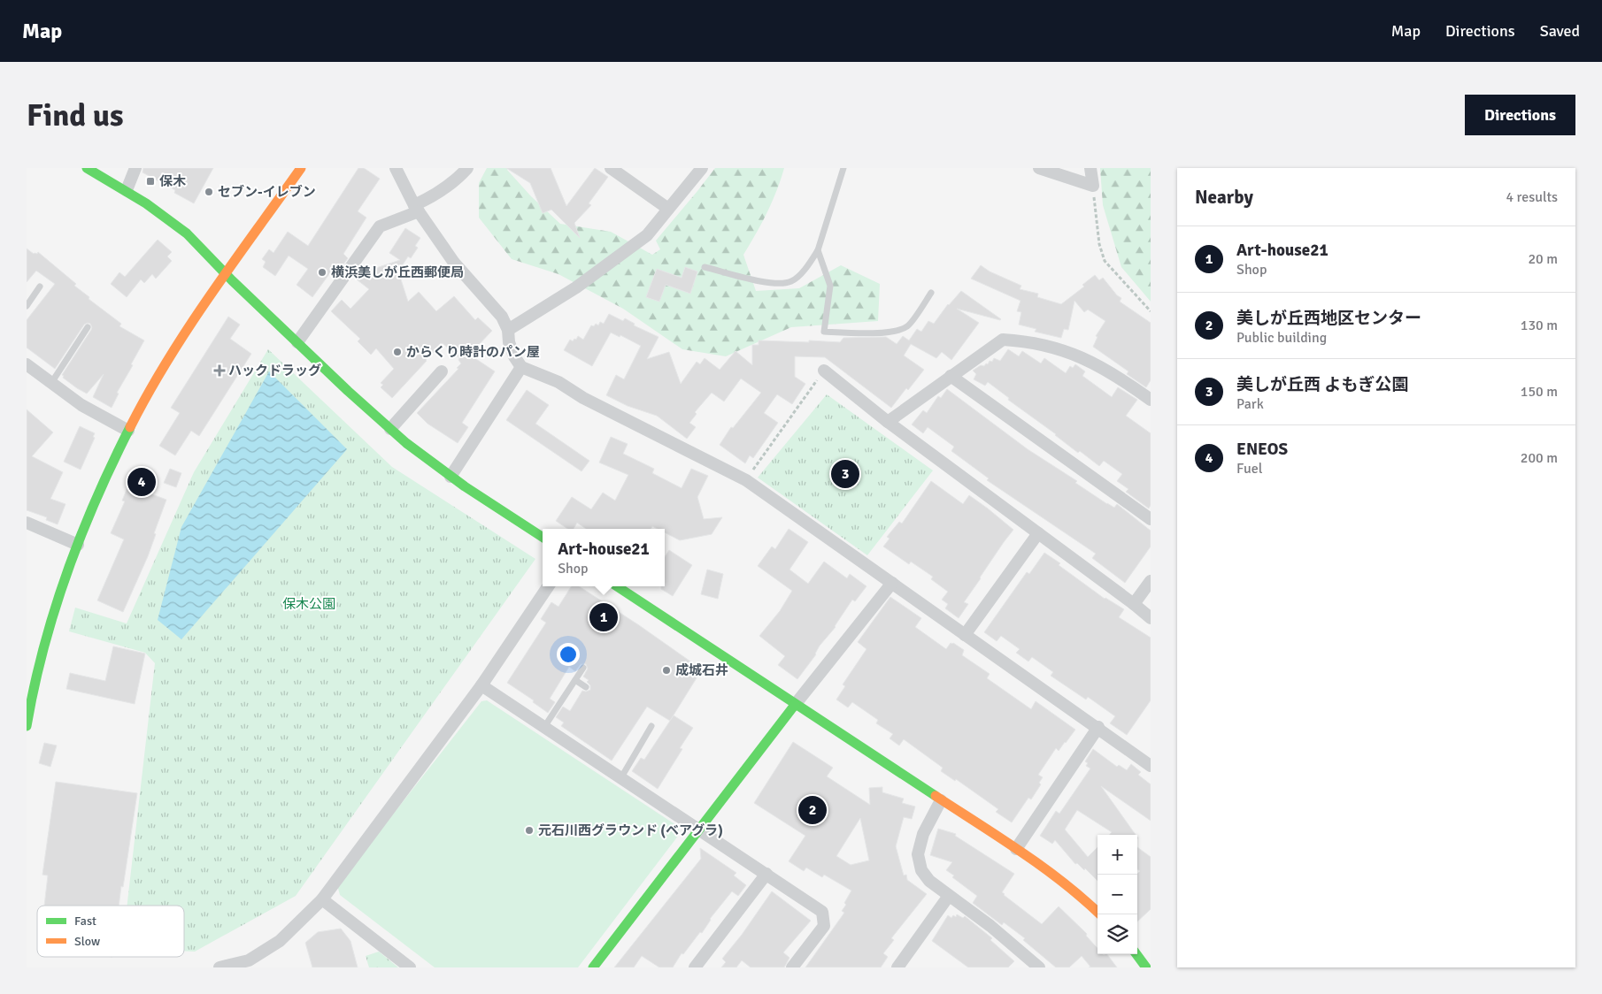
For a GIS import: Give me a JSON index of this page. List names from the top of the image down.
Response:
{
  "parks": ["保木公園"],
  "places": {
    "transit": ["保木"],
    "other": [
      "セブン-イレブン",
      "横浜美しが丘西郵便局",
      "からくり時計のパン屋",
      "成城石井",
      "元石川西グラウンド (ベアグラ)"
    ],
    "health": ["ハックドラッグ"]
  },
  "legend": ["Fast", "Slow"],
  "page": {
    "header": "Map",
    "nav": ["Map", "Directions", "Saved"],
    "buttons": "Directions",
    "title": "Find us",
    "heading": ["Nearby", "4 results"],
    "list": [
      {
        "mark": "1",
        "name": "Art-house21",
        "note": "Shop",
        "value": "20 m"
      },
      {
        "mark": "2",
        "name": "美しが丘西地区センター",
        "note": "Public building",
        "value": "130 m"
      },
      {
        "mark": "3",
        "name": "美しが丘西 よもぎ公園",
        "note": "Park",
        "value": "150 m"
      },
      {
        "mark": "4",
        "name": "ENEOS",
        "note": "Fuel",
        "value": "200 m"
      }
    ],
    "pins": [
      "3",
      "4",
      "1",
      "2"
    ],
    "popup": ["Art-house21", "Shop"],
    "map_buttons": ["+", "−"]
  }
}
